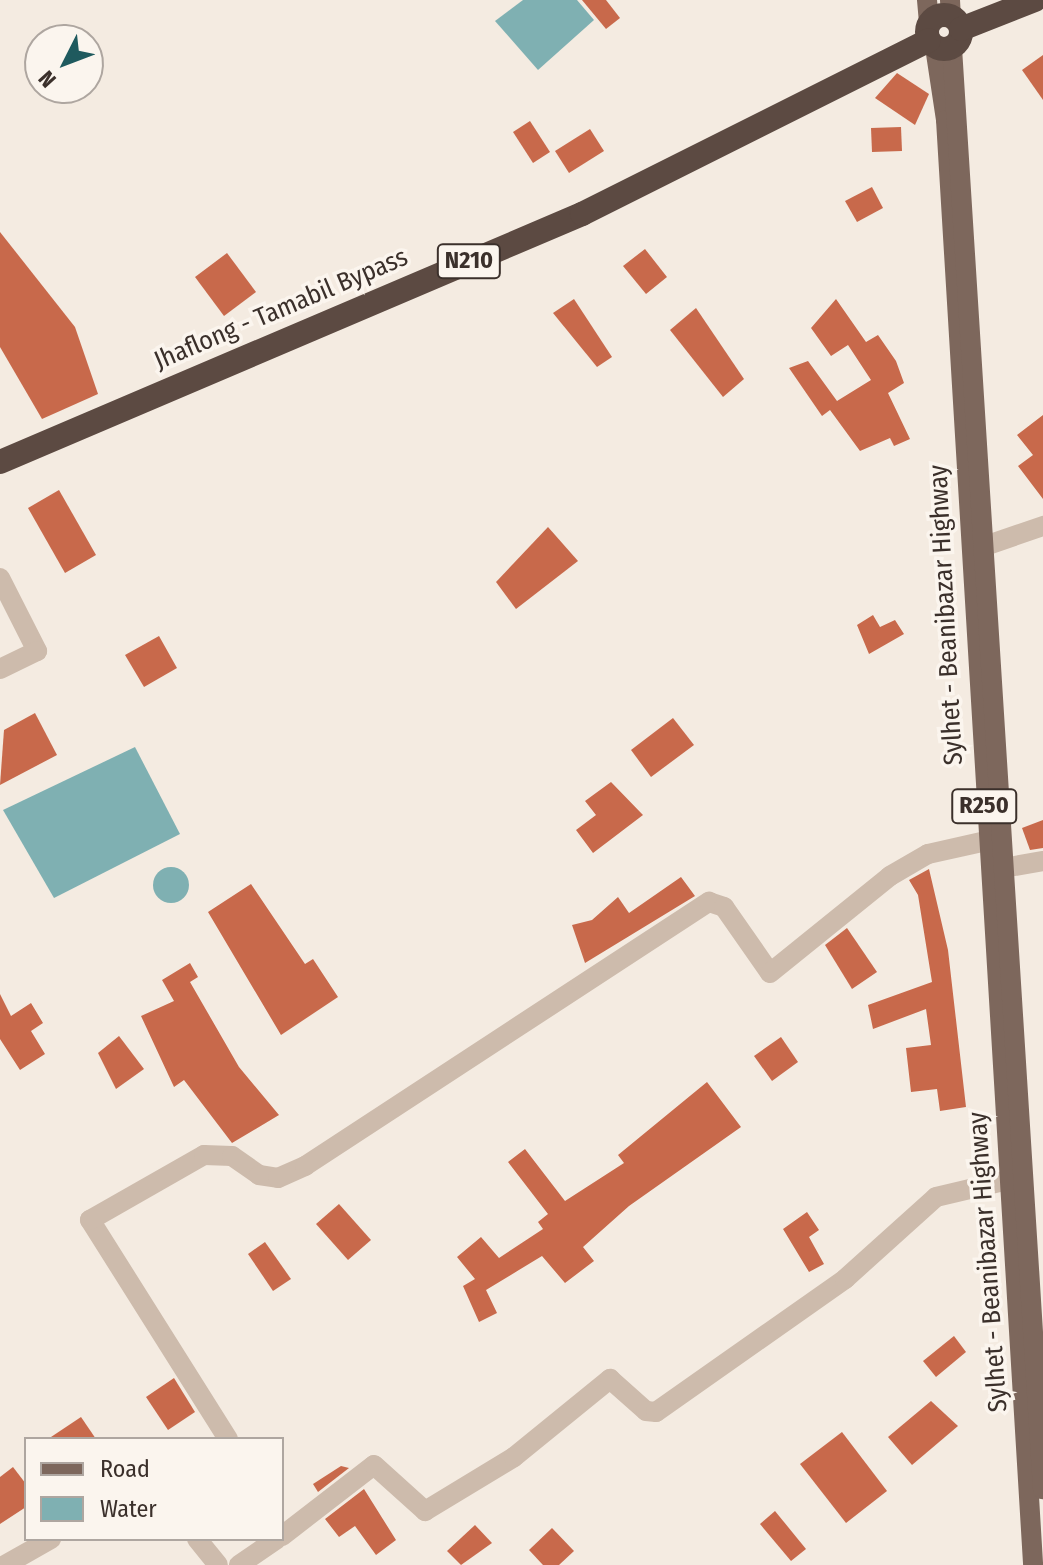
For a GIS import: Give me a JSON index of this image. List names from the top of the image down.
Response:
{
  "streets": {
    "highway": ["N210", "Jhaflong - Tamabil Bypass"],
    "main road": ["Sylhet - Beanibazar Highway", "R250"]
  },
  "crossings": [
    ["Jhaflong - Tamabil Bypass", "Sylhet - Beanibazar Highway"]
  ],
  "legend": ["Road", "Water"],
  "north": "bottom left"
}
